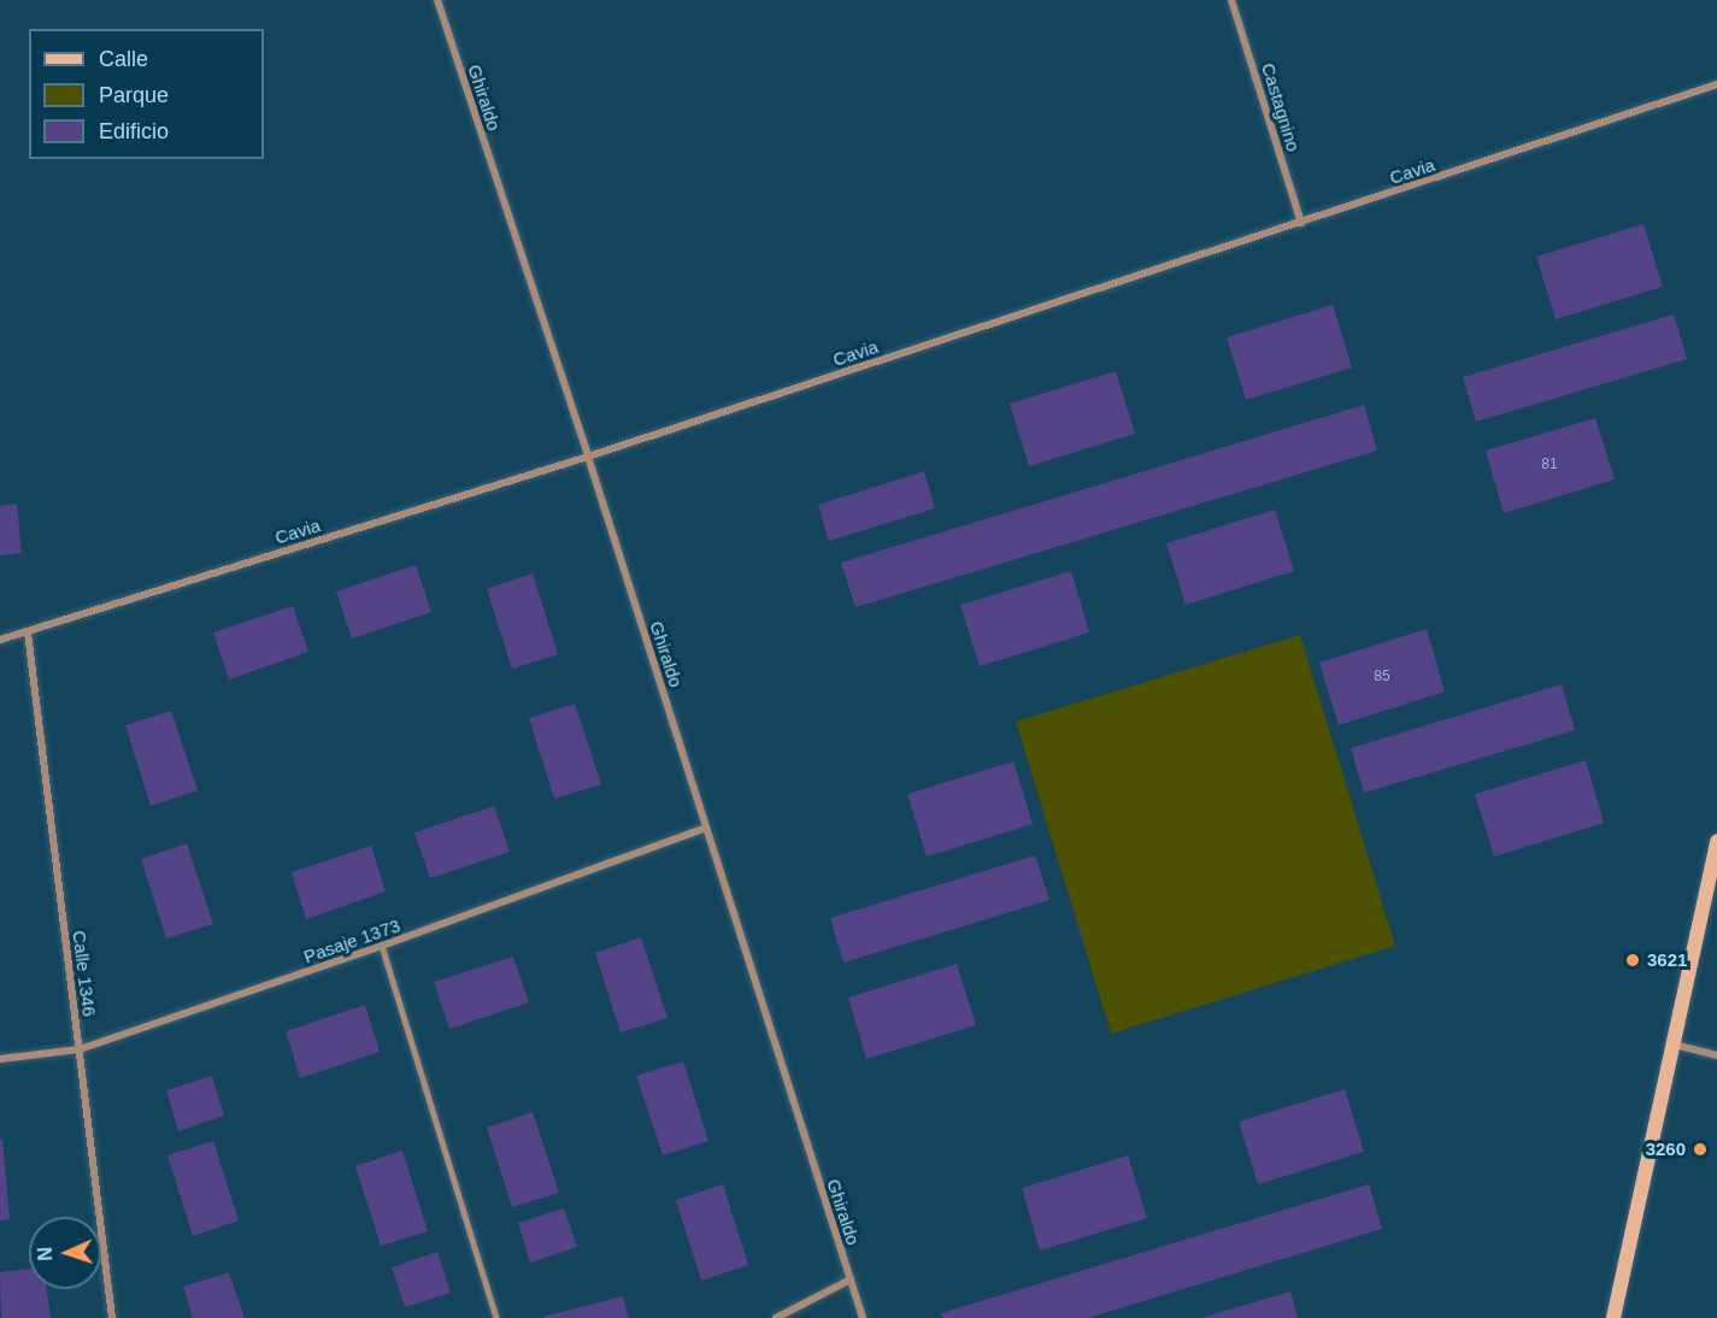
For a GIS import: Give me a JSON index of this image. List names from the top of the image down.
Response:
{
  "streets": {
    "street": [
      "Ghiraldo",
      "Castagnino",
      "Cavia",
      "Pasaje 1373",
      "Calle 1346"
    ]
  },
  "crossings": [
    ["Ghiraldo", "Cavia"],
    ["Ghiraldo", "Pasaje 1373"],
    ["Castagnino", "Cavia"],
    ["Cavia", "Calle 1346"],
    ["Pasaje 1373", "Calle 1346"]
  ],
  "places": ["3621", "3260"],
  "house_numbers": ["81", "85"],
  "legend": ["Calle", "Parque", "Edificio"],
  "north": "left"
}
